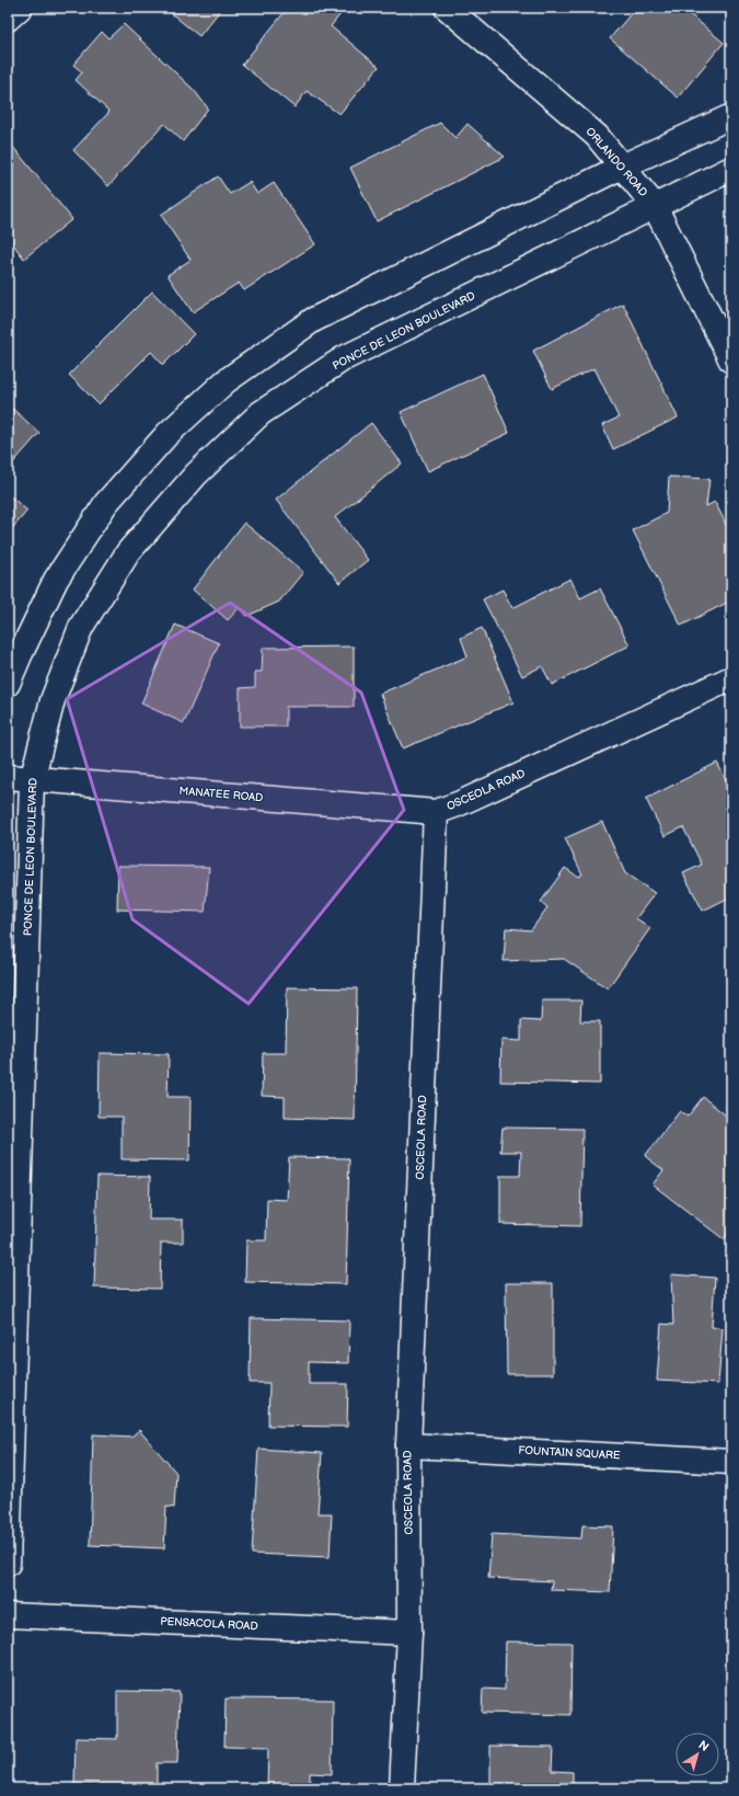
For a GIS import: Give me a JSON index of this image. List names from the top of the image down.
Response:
{
  "streets": {
    "street": [
      "ORLANDO ROAD",
      "PONCE DE LEON BOULEVARD",
      "OSCEOLA ROAD",
      "MANATEE ROAD",
      "FOUNTAIN SQUARE",
      "PENSACOLA ROAD"
    ]
  },
  "crossings": [
    ["ORLANDO ROAD", "PONCE DE LEON BOULEVARD"],
    ["PONCE DE LEON BOULEVARD", "MANATEE ROAD"],
    ["OSCEOLA ROAD", "MANATEE ROAD"],
    ["OSCEOLA ROAD", "FOUNTAIN SQUARE"],
    ["OSCEOLA ROAD", "PENSACOLA ROAD"]
  ],
  "north": "top right"
}
